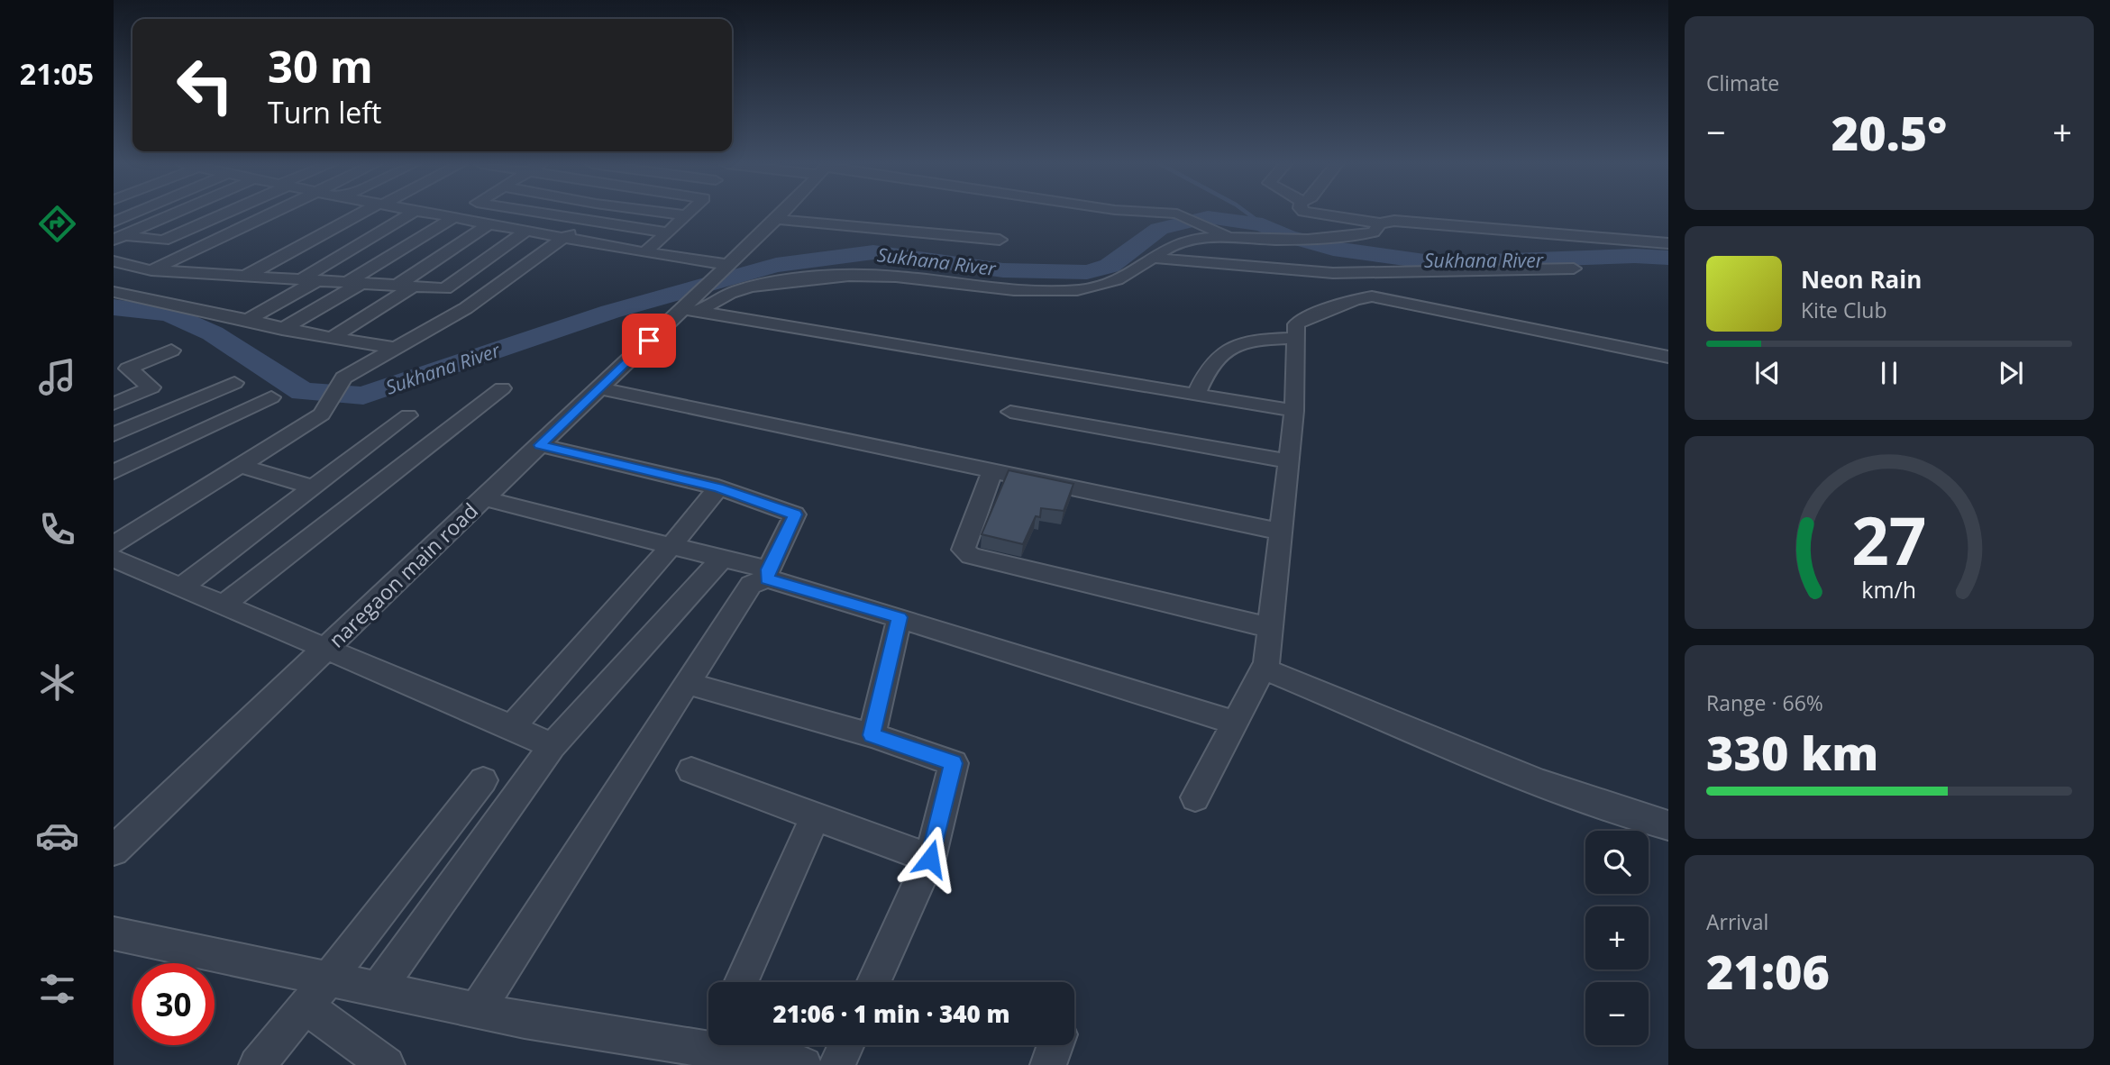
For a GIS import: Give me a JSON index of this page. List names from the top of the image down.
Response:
{
  "streets": {
    "street": ["naregaon main road"]
  },
  "water": ["Sukhana River"],
  "page": {
    "tabs": "21:05",
    "tile": [
      "Climate",
      ["Range · 66%", "330 km"],
      ["Arrival", "21:06"]
    ],
    "turn": ["30 m", "Turn left"],
    "heat": ["−", "20.5°", "+"],
    "song": ["Neon Rain", "Kite Club"],
    "map_buttons": ["+", "−"],
    "limit": "30",
    "trip": "21:06 · 1 min · 340 m",
    "gauge": ["27", "km/h"]
  }
}
